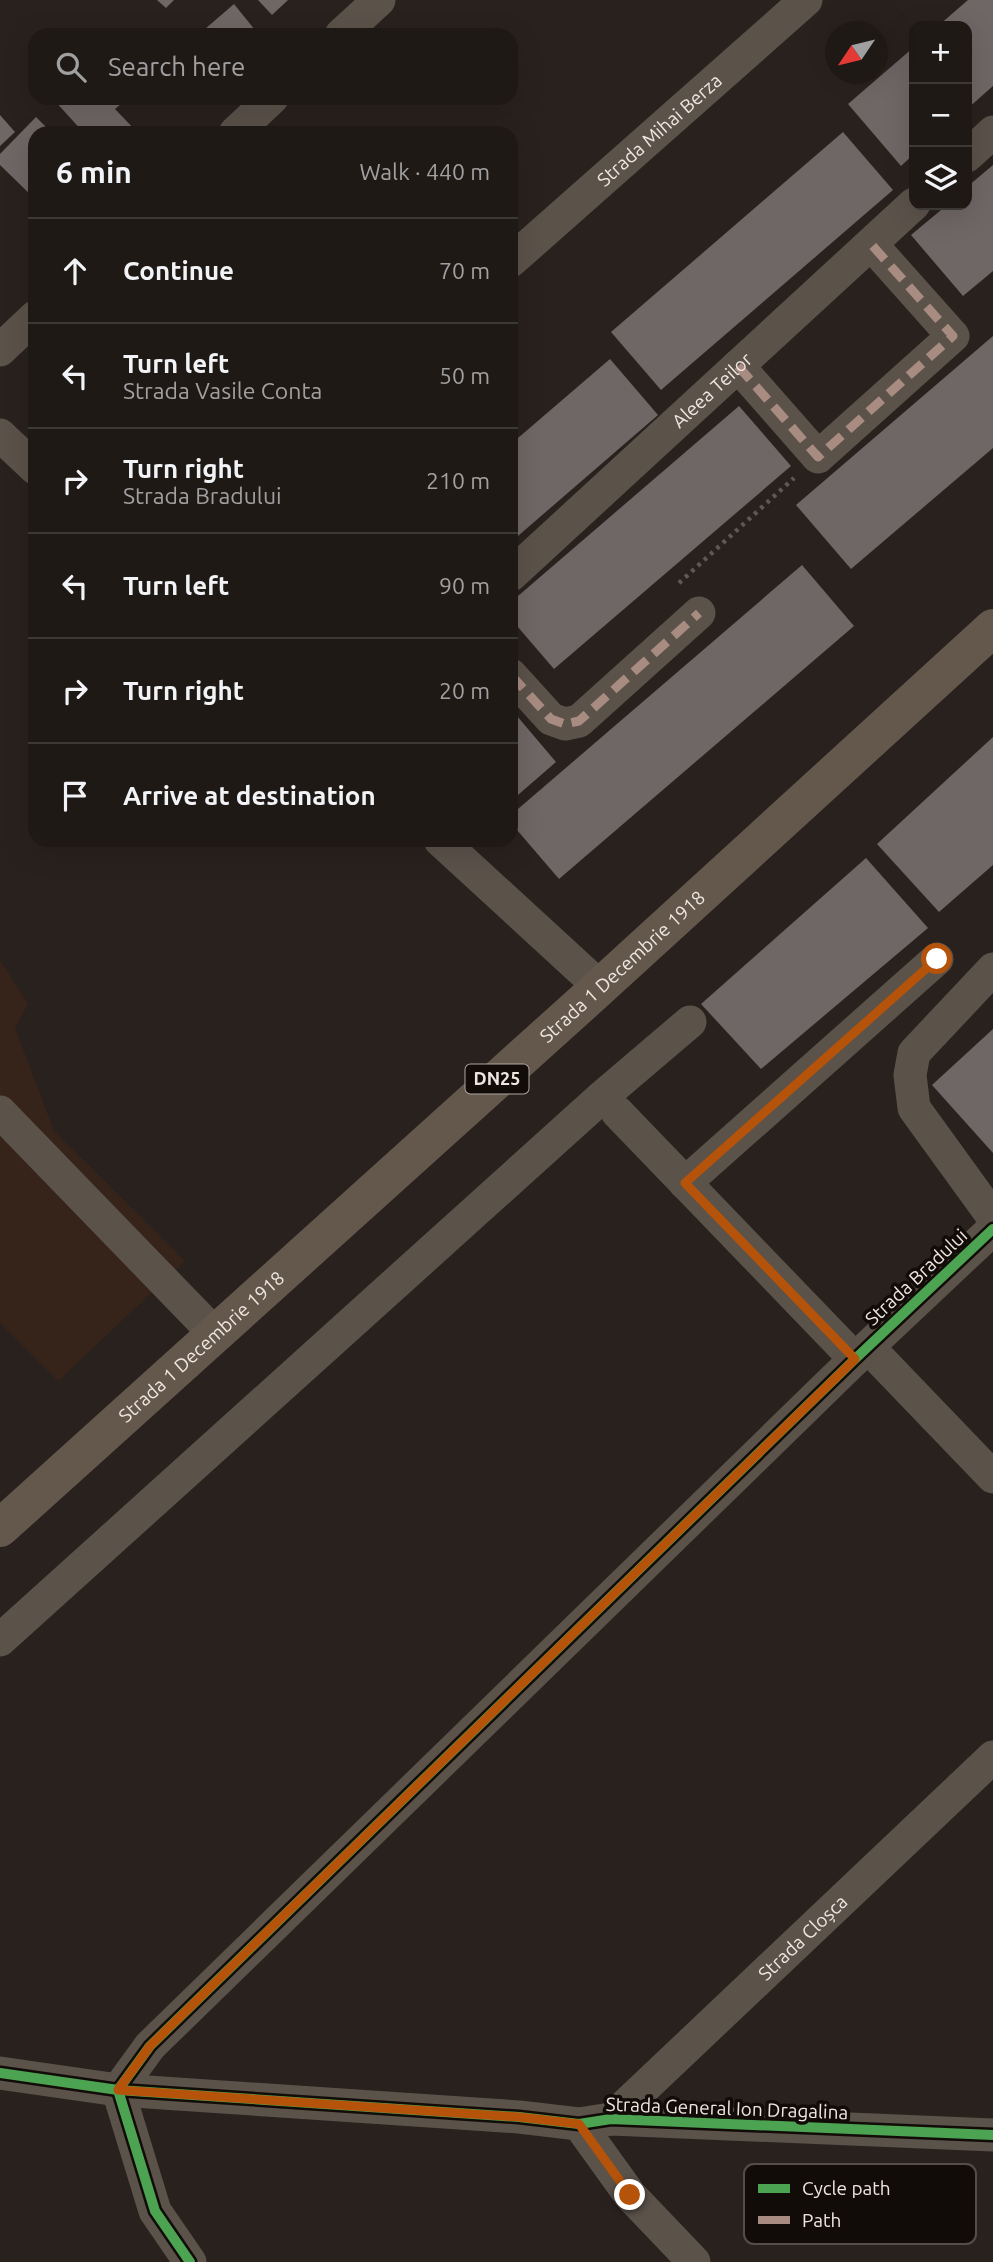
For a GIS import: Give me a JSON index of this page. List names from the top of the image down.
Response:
{
  "streets": {
    "main road": ["Strada 1 Decembrie 1918", "DN25"],
    "street": [
      "Strada Mihai Berza",
      "Aleea Teilor",
      "Strada Bradului",
      "Strada Cloșca",
      "Strada General Ion Dragalina"
    ]
  },
  "crossings": [
    ["Strada Bradului", "Strada General Ion Dragalina"],
    ["Strada Cloșca", "Strada General Ion Dragalina"]
  ],
  "legend": ["Cycle path", "Path"],
  "north": "bottom left",
  "page": {
    "map_buttons": ["+", "−"],
    "search": "Search here",
    "heading": ["6 min", "Walk · 440 m"],
    "list": [
      ["Continue", "70 m"],
      ["Turn left", "Strada Vasile Conta", "50 m"],
      ["Turn right", "Strada Bradului", "210 m"],
      ["Turn left", "90 m"],
      ["Turn right", "20 m"],
      "Arrive at destination"
    ]
  }
}
